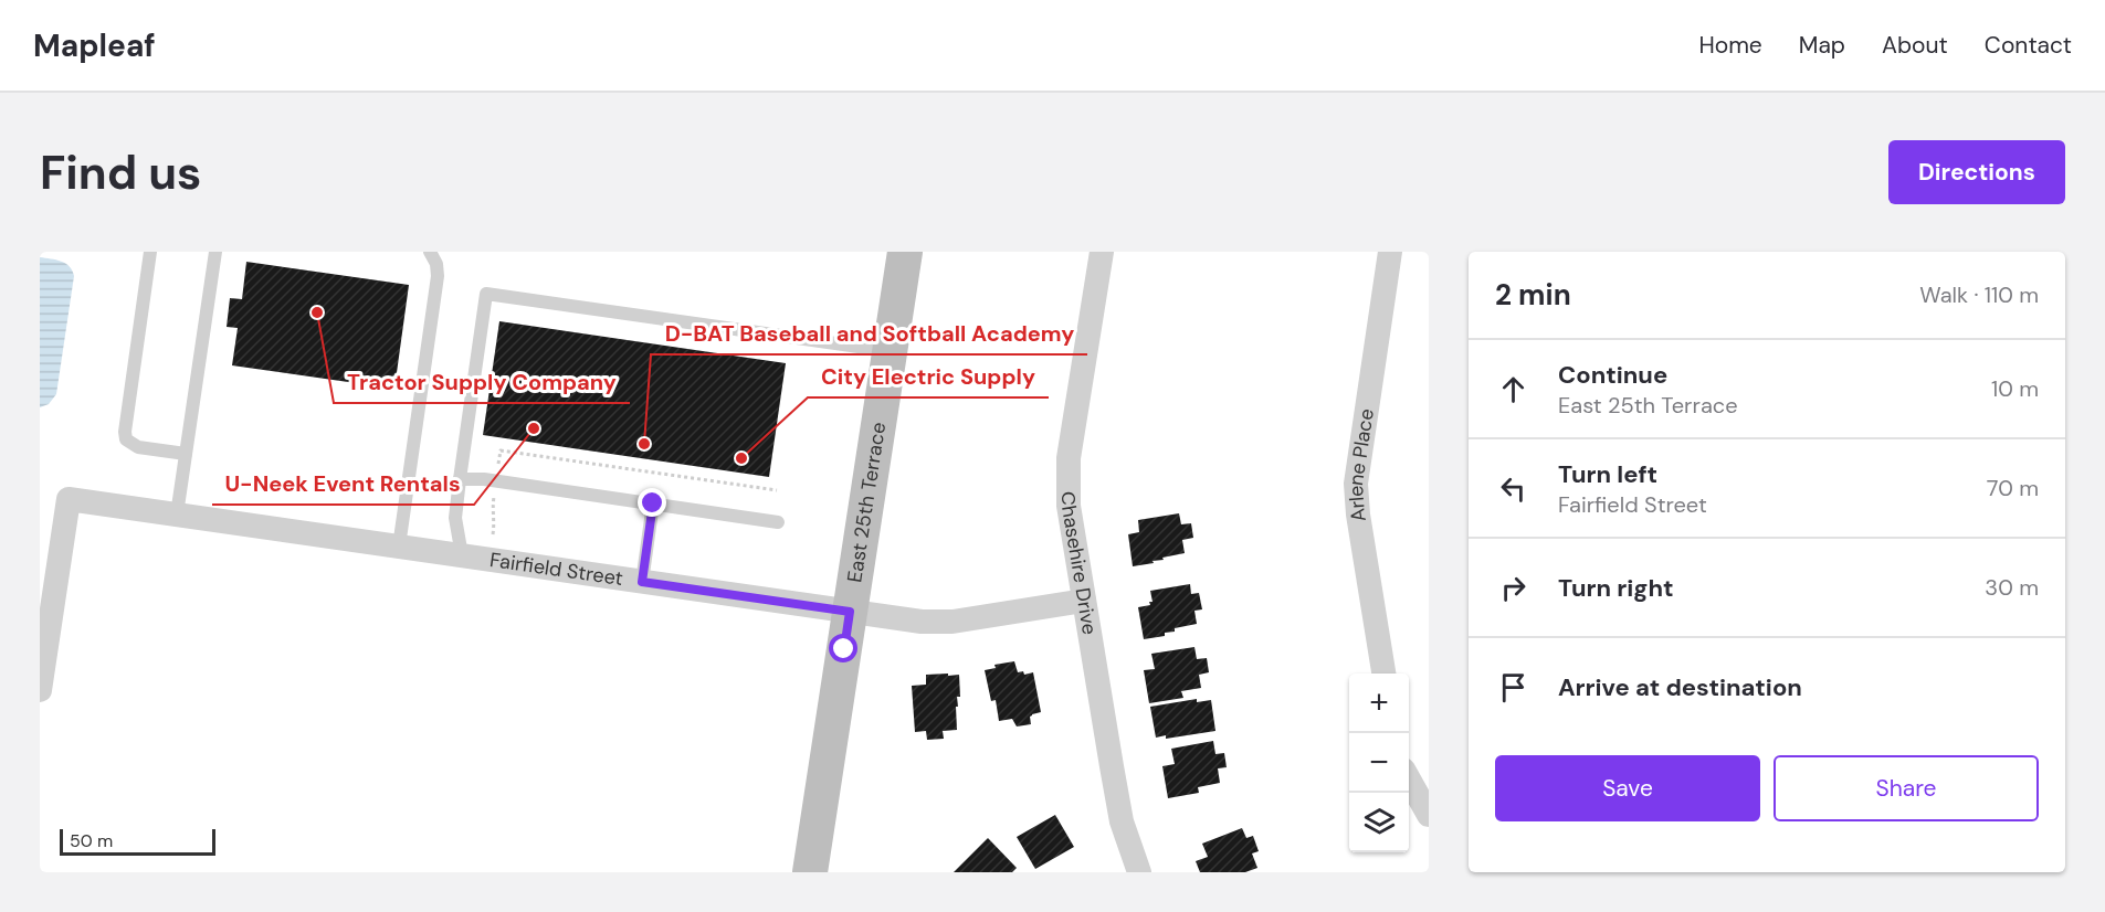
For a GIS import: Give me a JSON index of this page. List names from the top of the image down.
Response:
{
  "streets": {
    "street": [
      "Arlene Place",
      "East 25th Terrace",
      "Chasehire Drive",
      "Fairfield Street"
    ]
  },
  "crossings": [
    ["East 25th Terrace", "Fairfield Street"],
    ["Chasehire Drive", "Fairfield Street"]
  ],
  "places": [
    "Tractor Supply Company",
    "U-Neek Event Rentals",
    "D-BAT Baseball and Softball Academy",
    "City Electric Supply"
  ],
  "scale_bar": "50 m",
  "page": {
    "header": "Mapleaf",
    "nav": [
      "Home",
      "Map",
      "About",
      "Contact"
    ],
    "buttons": [
      "Directions",
      ["Save", "Share"]
    ],
    "title": "Find us",
    "heading": ["2 min", "Walk · 110 m"],
    "list": [
      ["Continue", "East 25th Terrace", "10 m"],
      ["Turn left", "Fairfield Street", "70 m"],
      ["Turn right", "30 m"],
      "Arrive at destination"
    ],
    "map_buttons": ["+", "−"],
    "scale": "50 m"
  }
}
